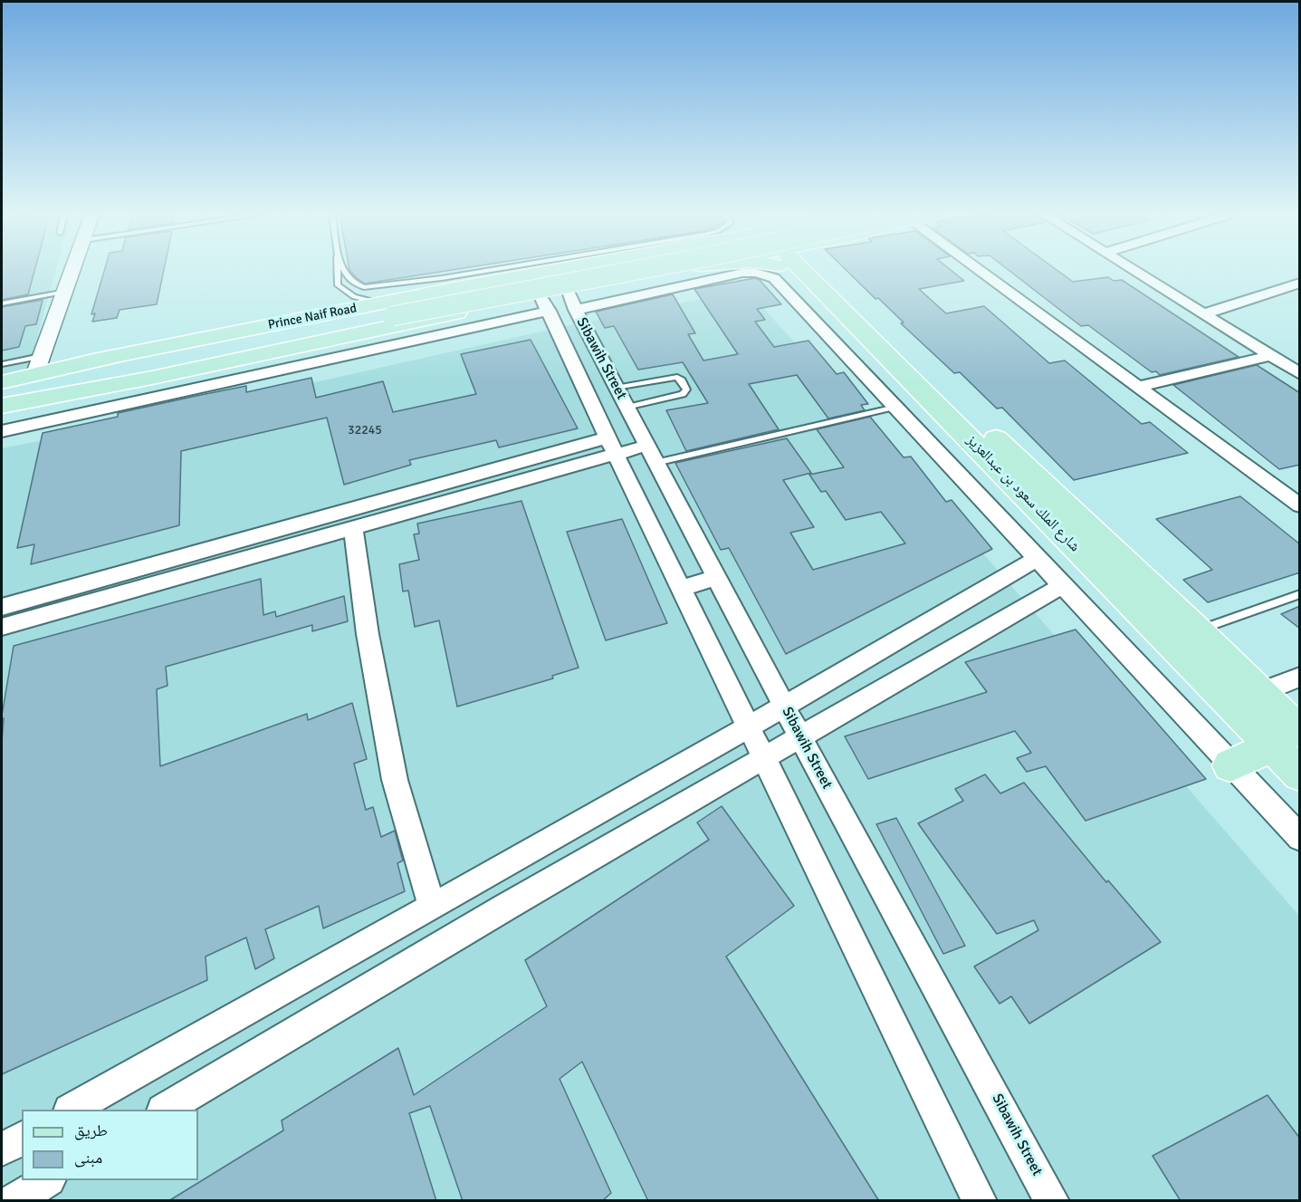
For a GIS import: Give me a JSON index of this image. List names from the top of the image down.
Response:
{
  "streets": {
    "main road": ["Prince Naif Road", "شارع الملك سعود بن عبدالعزيز"],
    "street": ["Sibawih Street"]
  },
  "house_numbers": ["32245"],
  "legend": ["طريق", "مبنى"]
}
